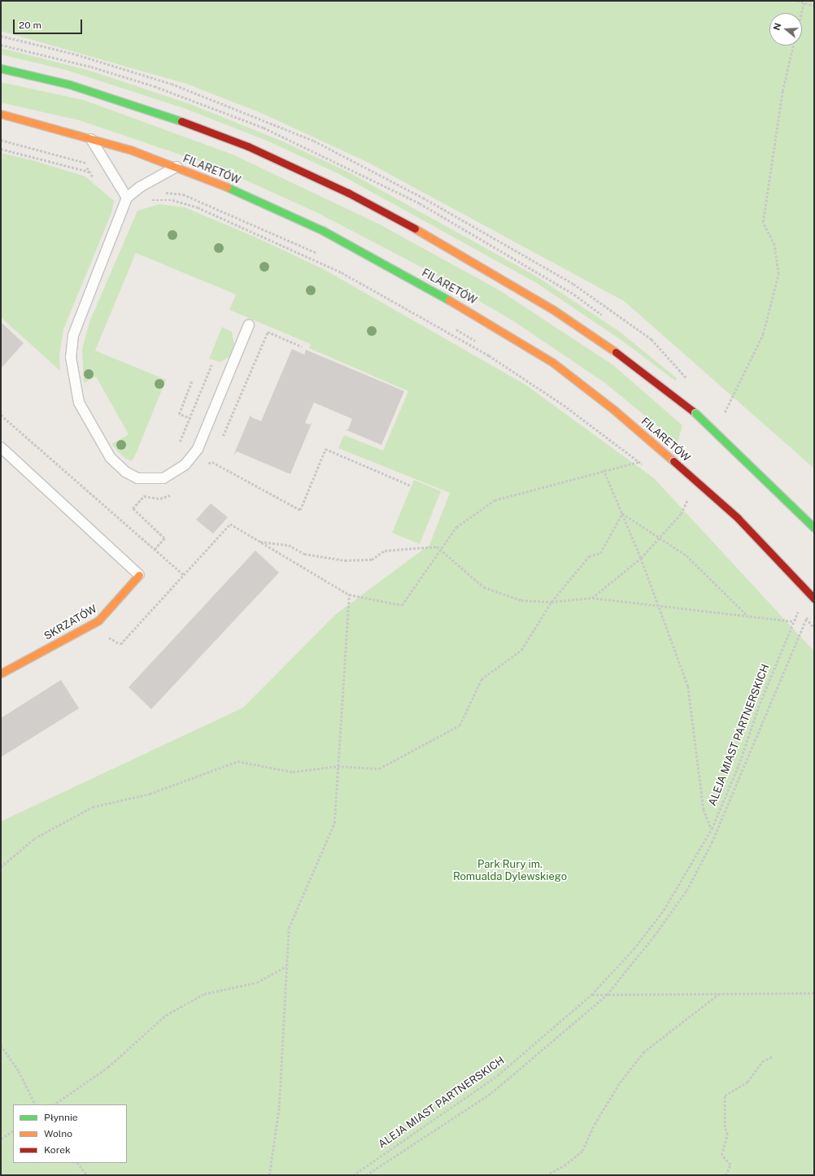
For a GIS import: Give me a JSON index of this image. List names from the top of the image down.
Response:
{
  "streets": {
    "main road": ["FILARETÓW", "SKRZATÓW"],
    "path": ["ALEJA MIAST PARTNERSKICH"]
  },
  "parks": ["Park Rury im. Romualda Dylewskiego"],
  "legend": ["Płynnie", "Wolno", "Korek"],
  "scale_bar": "20 m",
  "north": "left"
}
